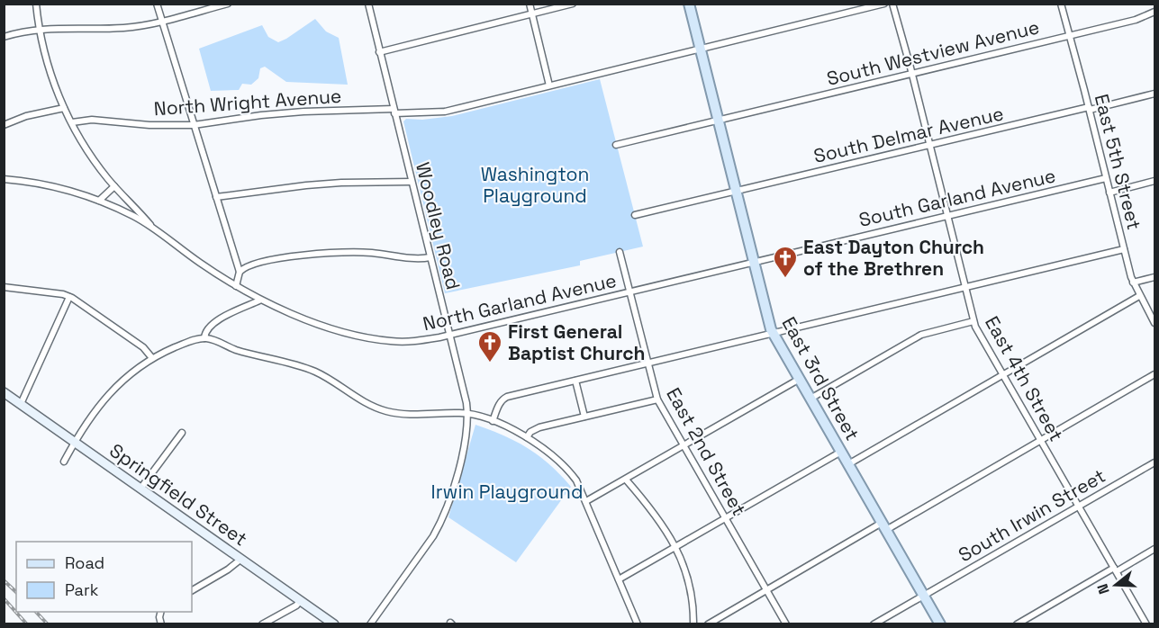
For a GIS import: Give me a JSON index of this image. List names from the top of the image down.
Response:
{
  "streets": {
    "main road": ["East 3rd Street", "Springfield Street"],
    "street": [
      "South Westview Avenue",
      "North Wright Avenue",
      "South Delmar Avenue",
      "East 5th Street",
      "South Garland Avenue",
      "Woodley Road",
      "North Garland Avenue",
      "East 4th Street",
      "East 2nd Street",
      "South Irwin Street"
    ]
  },
  "crossings": [
    ["South Westview Avenue", "East 5th Street"],
    ["South Westview Avenue", "East 3rd Street"],
    ["South Westview Avenue", "East 4th Street"],
    ["North Wright Avenue", "Woodley Road"],
    ["North Wright Avenue", "East 3rd Street"],
    ["South Delmar Avenue", "East 5th Street"],
    ["South Delmar Avenue", "East 3rd Street"],
    ["South Delmar Avenue", "East 4th Street"],
    ["East 5th Street", "South Garland Avenue"],
    ["South Garland Avenue", "North Garland Avenue"],
    ["South Garland Avenue", "East 3rd Street"],
    ["South Garland Avenue", "East 4th Street"],
    ["Woodley Road", "North Garland Avenue"],
    ["North Garland Avenue", "East 3rd Street"],
    ["North Garland Avenue", "East 2nd Street"],
    ["East 3rd Street", "South Irwin Street"],
    ["East 4th Street", "South Irwin Street"]
  ],
  "parks": ["Washington Playground", "Irwin Playground"],
  "places": {
    "church": ["East Dayton Church of the Brethren", "First General Baptist Church"]
  },
  "legend": ["Road", "Park"],
  "north": "left"
}
